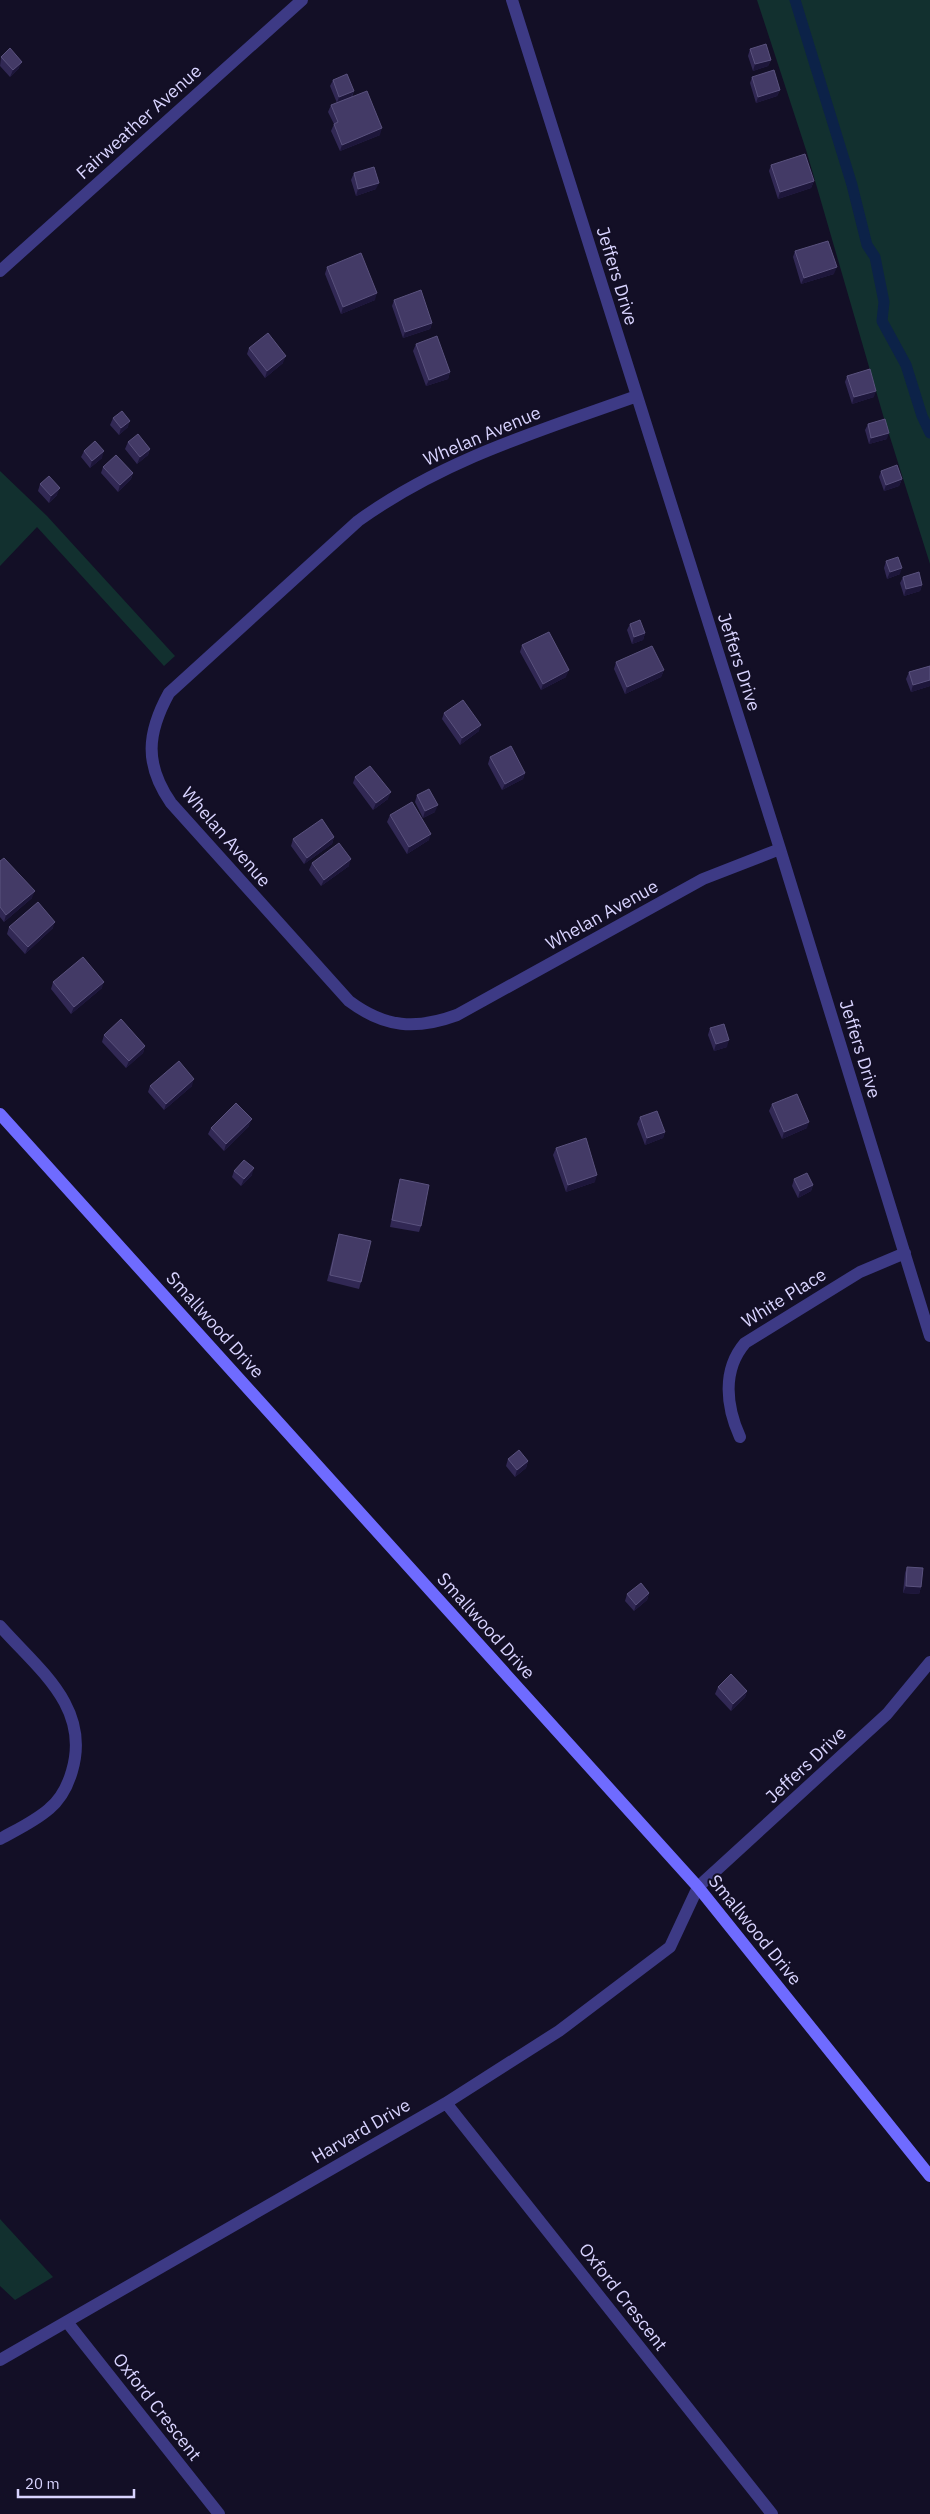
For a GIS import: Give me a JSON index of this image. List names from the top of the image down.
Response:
{
  "streets": {
    "street": [
      "Fairweather Avenue",
      "Jeffers Drive",
      "Whelan Avenue",
      "White Place",
      "Smallwood Drive",
      "Harvard Drive",
      "Oxford Crescent"
    ]
  },
  "crossings": [
    ["Jeffers Drive", "Whelan Avenue"],
    ["Jeffers Drive", "White Place"],
    ["Jeffers Drive", "Smallwood Drive"],
    ["Jeffers Drive", "Harvard Drive"],
    ["Smallwood Drive", "Harvard Drive"],
    ["Harvard Drive", "Oxford Crescent"]
  ],
  "scale_bar": "20 m"
}
